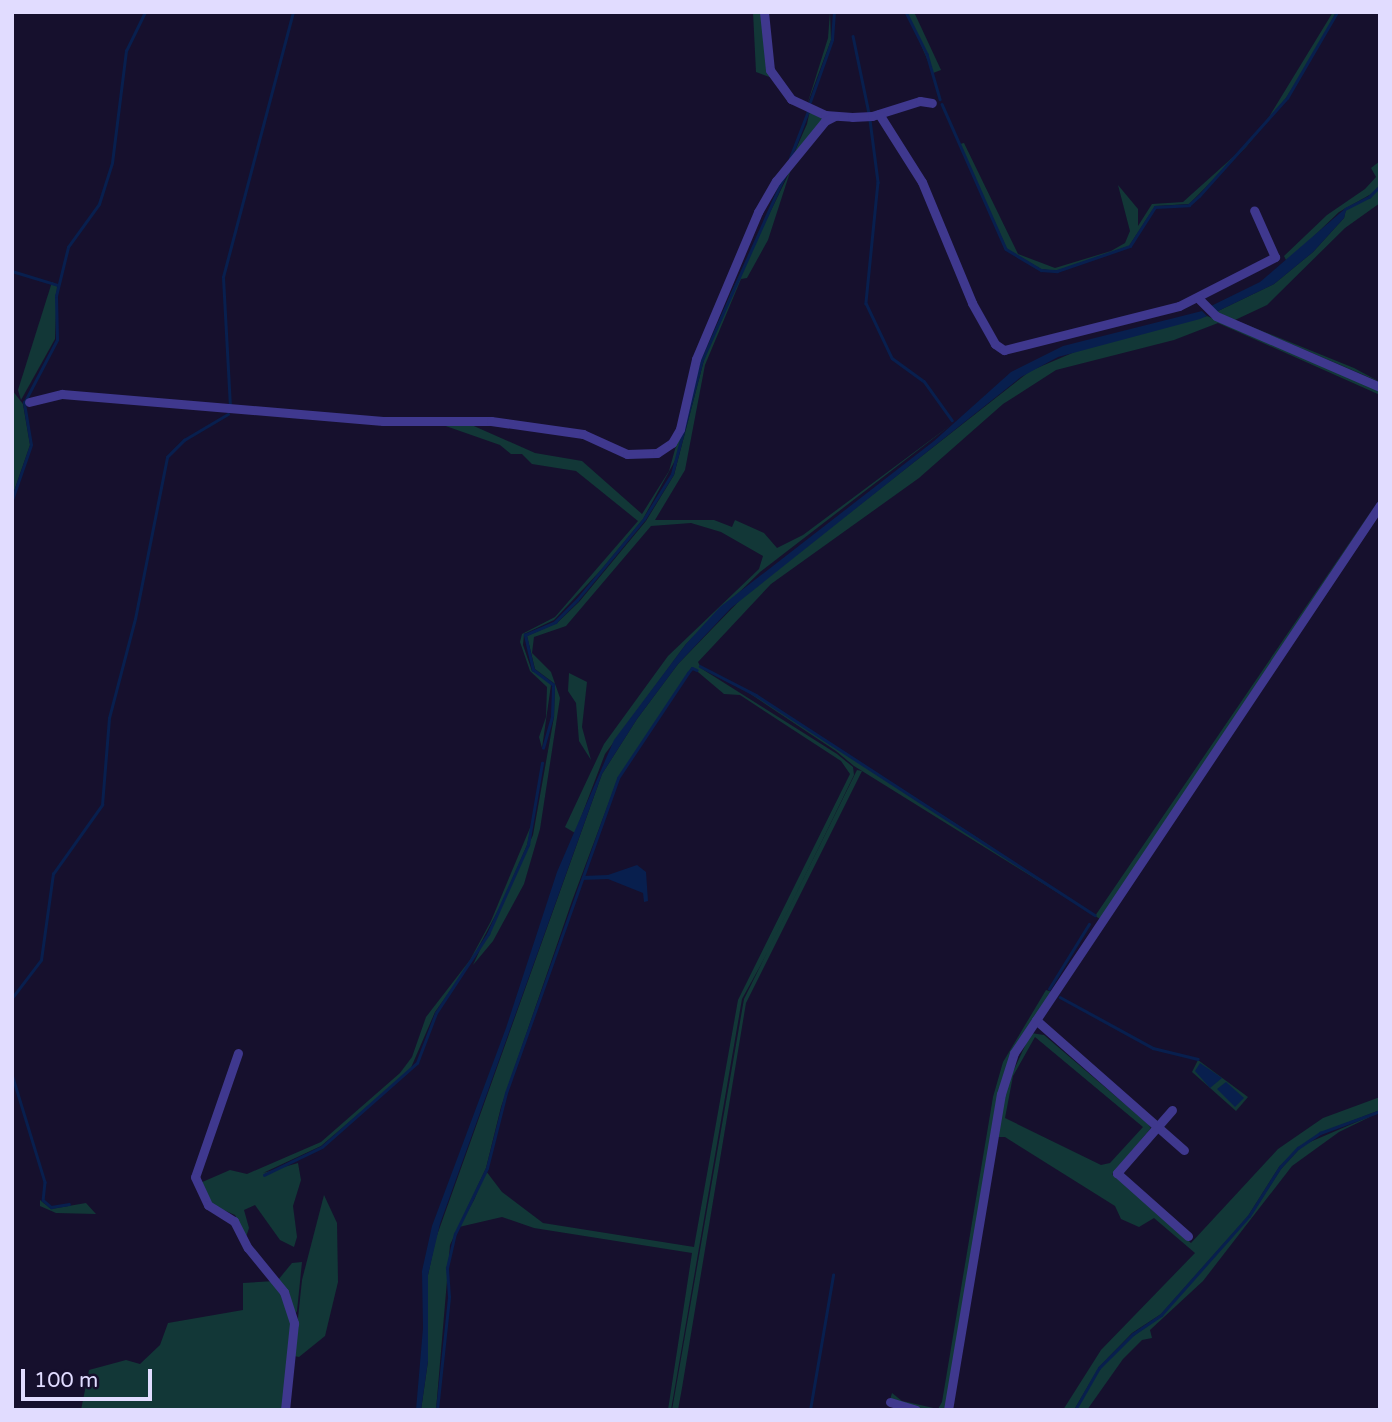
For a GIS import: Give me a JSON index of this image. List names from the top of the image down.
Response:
{
  "scale_bar": "100 m"
}
